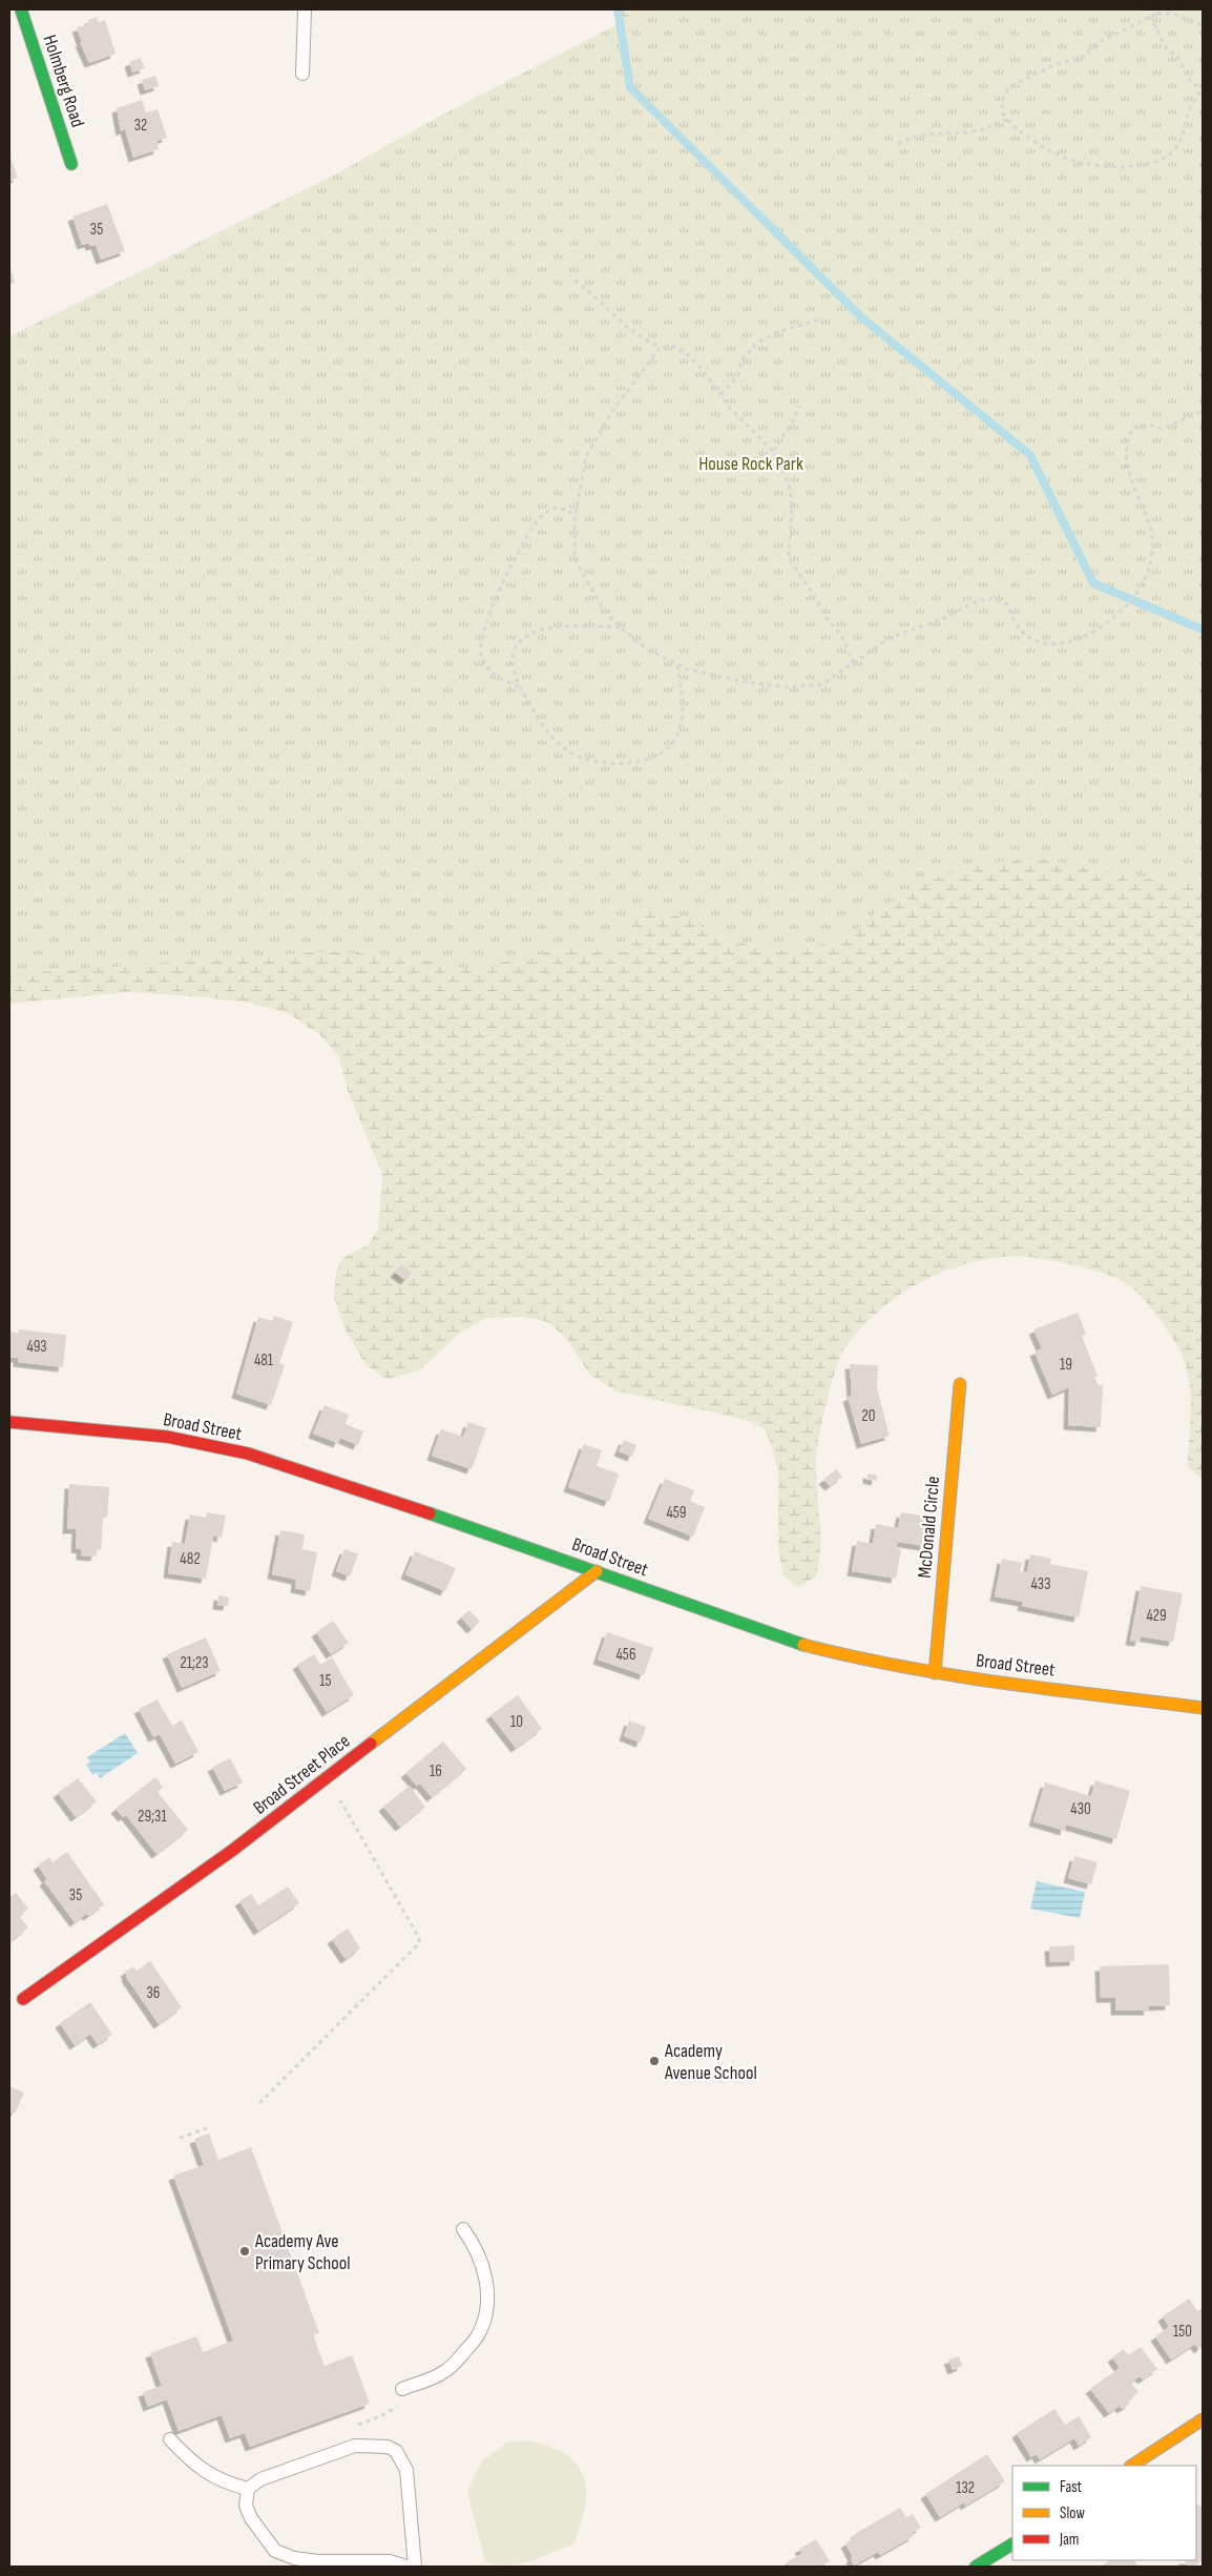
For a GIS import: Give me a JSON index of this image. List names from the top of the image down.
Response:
{
  "streets": {
    "street": [
      "Holmberg Road",
      "Broad Street",
      "McDonald Circle",
      "Broad Street Place"
    ]
  },
  "crossings": [
    ["Broad Street", "McDonald Circle"],
    ["Broad Street", "Broad Street Place"]
  ],
  "parks": ["House Rock Park"],
  "places": ["Academy Avenue School", "Academy Ave Primary School"],
  "house_numbers": [
    "32",
    "35",
    "493",
    "481",
    "19",
    "20",
    "459",
    "482",
    "433",
    "429",
    "456",
    "21;23",
    "15",
    "10",
    "16",
    "430",
    "29;31",
    "35",
    "36",
    "150",
    "132"
  ],
  "legend": ["Fast", "Slow", "Jam"]
}
